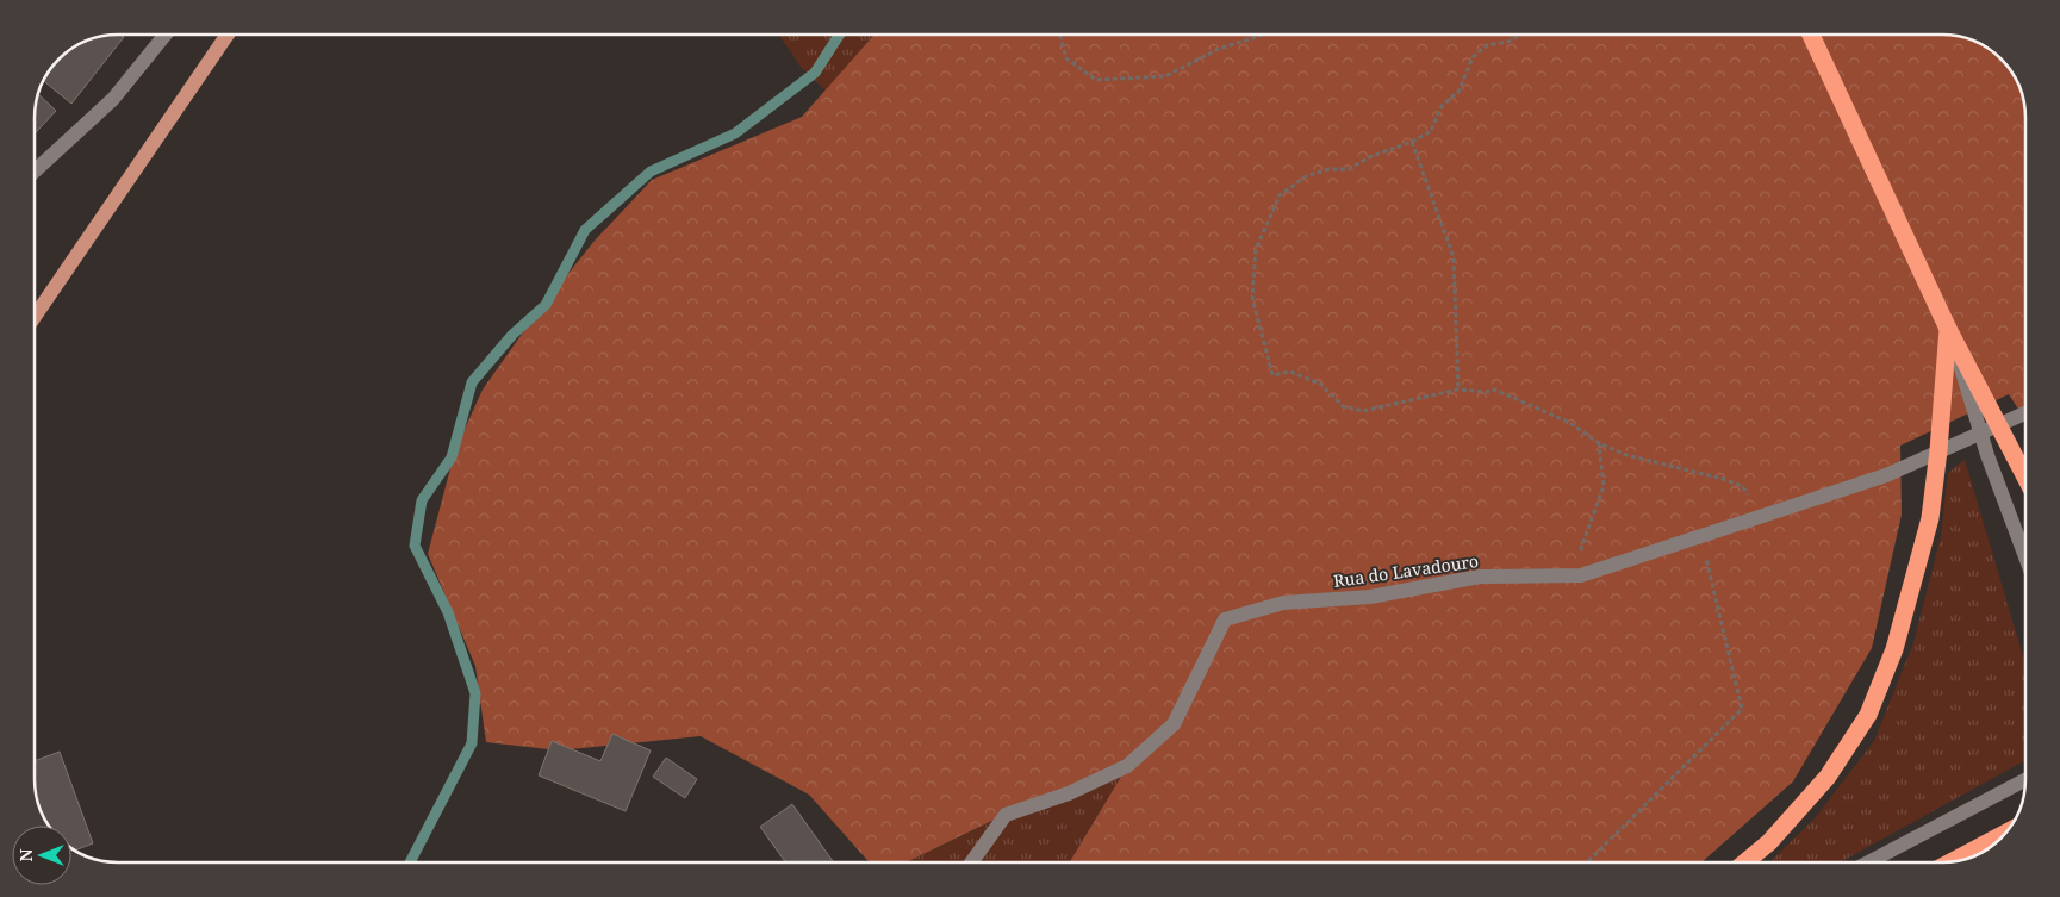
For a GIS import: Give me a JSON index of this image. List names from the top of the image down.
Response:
{
  "streets": {
    "street": ["Rua do Lavadouro"]
  },
  "north": "left"
}
